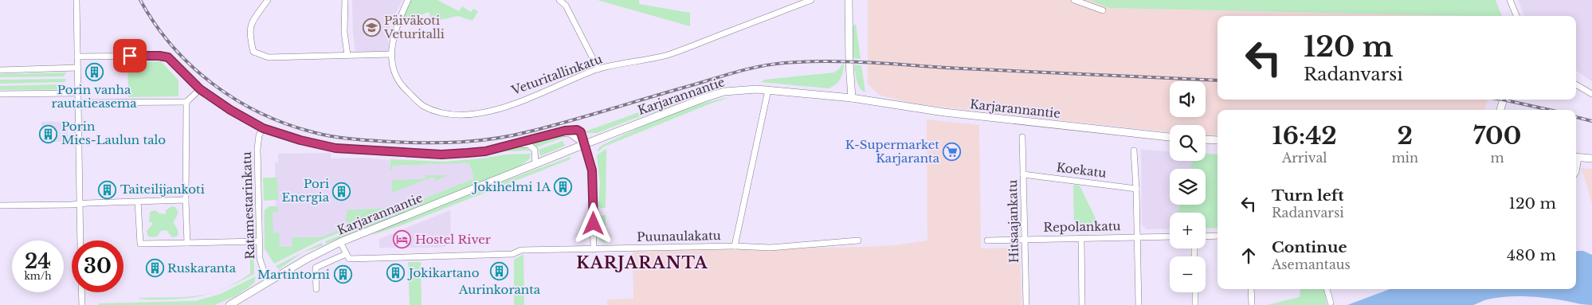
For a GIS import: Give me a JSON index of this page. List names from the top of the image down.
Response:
{
  "streets": {
    "main road": ["Karjarannantie"],
    "street": [
      "Veturitallinkatu",
      "Koekatu",
      "Ratamestarinkatu",
      "Hitsaajankatu",
      "Repolankatu",
      "Puunaulakatu"
    ]
  },
  "crossings": [
    ["Karjarannantie", "Ratamestarinkatu"],
    ["Karjarannantie", "Puunaulakatu"],
    ["Koekatu", "Hitsaajankatu"],
    ["Hitsaajankatu", "Repolankatu"]
  ],
  "districts": ["KARJARANTA"],
  "places": {
    "school or university": ["Päiväkoti Veturitalli"],
    "building": [
      "Porin vanha rautatieasema",
      "Porin Mies-Laulun talo",
      "Jokihelmi 1A",
      "Taiteilijankoti",
      "Pori Energia",
      "Ruskaranta",
      "Aurinkoranta",
      "Jokikartano",
      "Martintorni"
    ],
    "supermarket": ["K-Supermarket Karjaranta"],
    "hotel": ["Hostel River"]
  },
  "page": {
    "turn": ["120 m", "Radanvarsi"],
    "map_buttons": ["+", "−"],
    "eta": [
      "16:42",
      "Arrival",
      "2",
      "min",
      "700",
      "m"
    ],
    "list": [
      {
        "name": "Turn left",
        "note": "Radanvarsi",
        "value": "120 m"
      },
      {
        "name": "Continue",
        "note": "Asemantaus",
        "value": "480 m"
      }
    ],
    "speed": "24 km/h",
    "limit": "30"
  }
}
